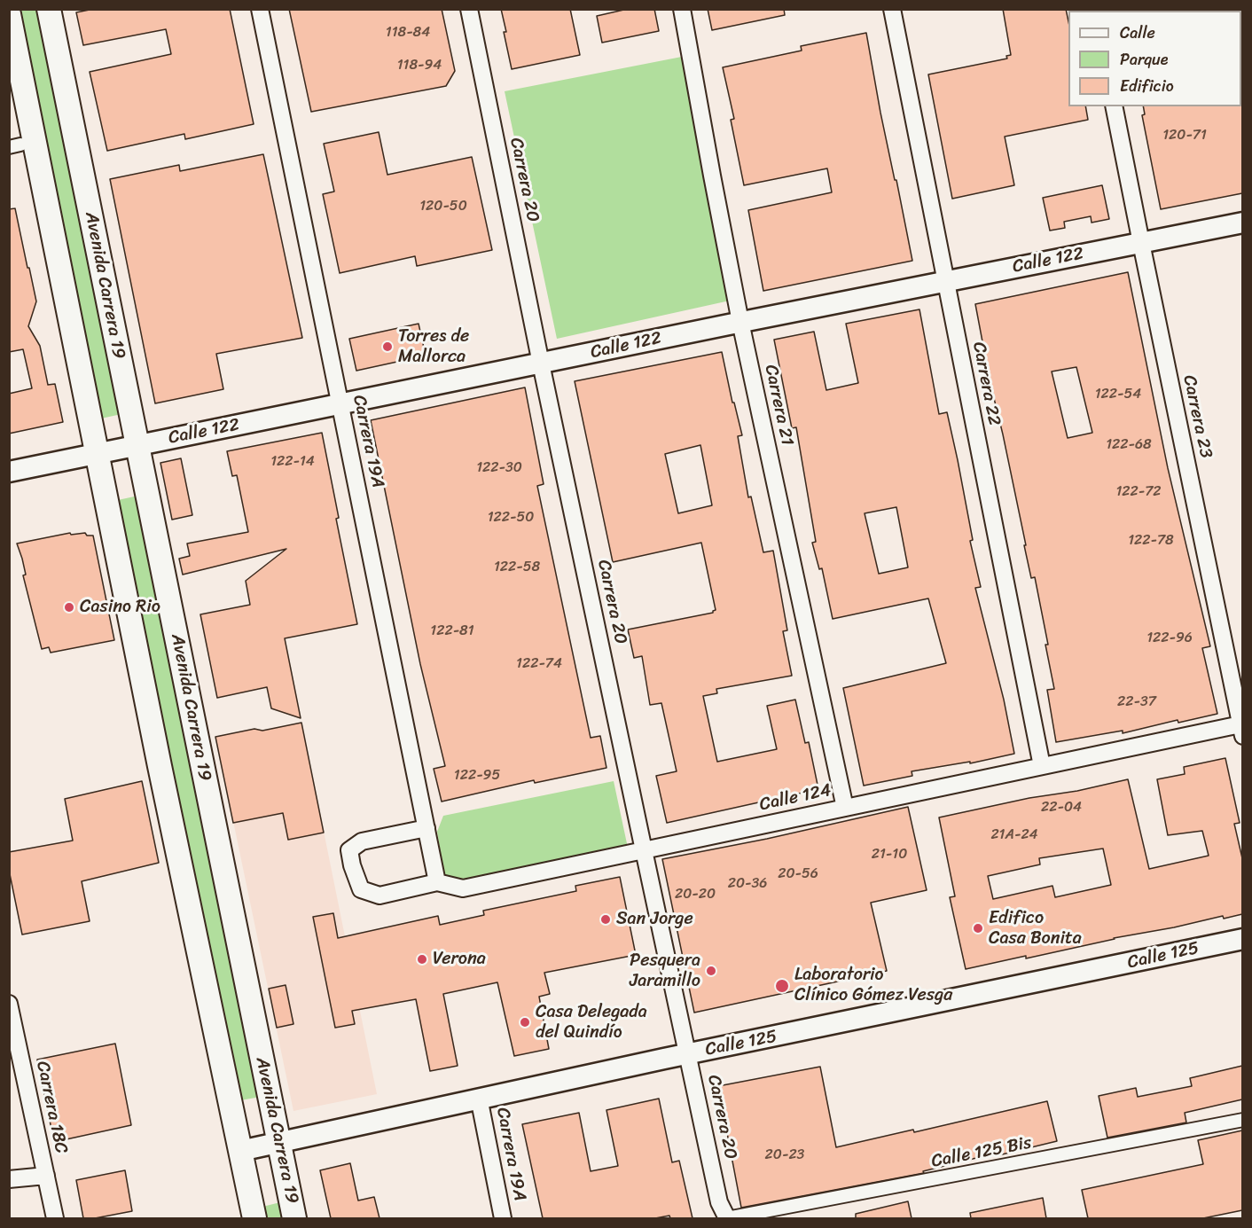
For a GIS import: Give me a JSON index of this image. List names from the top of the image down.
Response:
{
  "streets": {
    "main road": ["Avenida Carrera 19"],
    "street": [
      "Carrera 20",
      "Calle 122",
      "Carrera 22",
      "Carrera 21",
      "Carrera 23",
      "Carrera 19A",
      "Calle 124",
      "Calle 125",
      "Carrera 18C",
      "Calle 125 Bis"
    ]
  },
  "crossings": [
    ["Carrera 20", "Calle 122"],
    ["Carrera 20", "Calle 124"],
    ["Carrera 20", "Calle 125"],
    ["Carrera 20", "Calle 125 Bis"],
    ["Calle 122", "Avenida Carrera 19"],
    ["Calle 122", "Carrera 22"],
    ["Calle 122", "Carrera 21"],
    ["Calle 122", "Carrera 23"],
    ["Calle 122", "Carrera 19A"],
    ["Avenida Carrera 19", "Calle 125"],
    ["Carrera 22", "Calle 124"],
    ["Carrera 21", "Calle 124"],
    ["Carrera 23", "Calle 124"],
    ["Carrera 19A", "Calle 124"],
    ["Carrera 19A", "Calle 125"]
  ],
  "places": [
    "Torres de Mallorca",
    "Casino Rio",
    "San Jorge",
    "Edifico Casa Bonita",
    "Verona",
    "Pesquera Jaramillo",
    "Laboratorio Clínico Gómez Vesga",
    "Casa Delegada del Quindío"
  ],
  "house_numbers": [
    "118-84",
    "118-94",
    "120-71",
    "120-50",
    "122-54",
    "122-68",
    "122-14",
    "122-30",
    "122-72",
    "122-50",
    "122-78",
    "122-58",
    "122-81",
    "122-96",
    "122-74",
    "22-37",
    "122-95",
    "22-04",
    "21A-24",
    "21-10",
    "20-56",
    "20-36",
    "20-20",
    "20-23"
  ],
  "legend": ["Calle", "Parque", "Edificio"]
}
